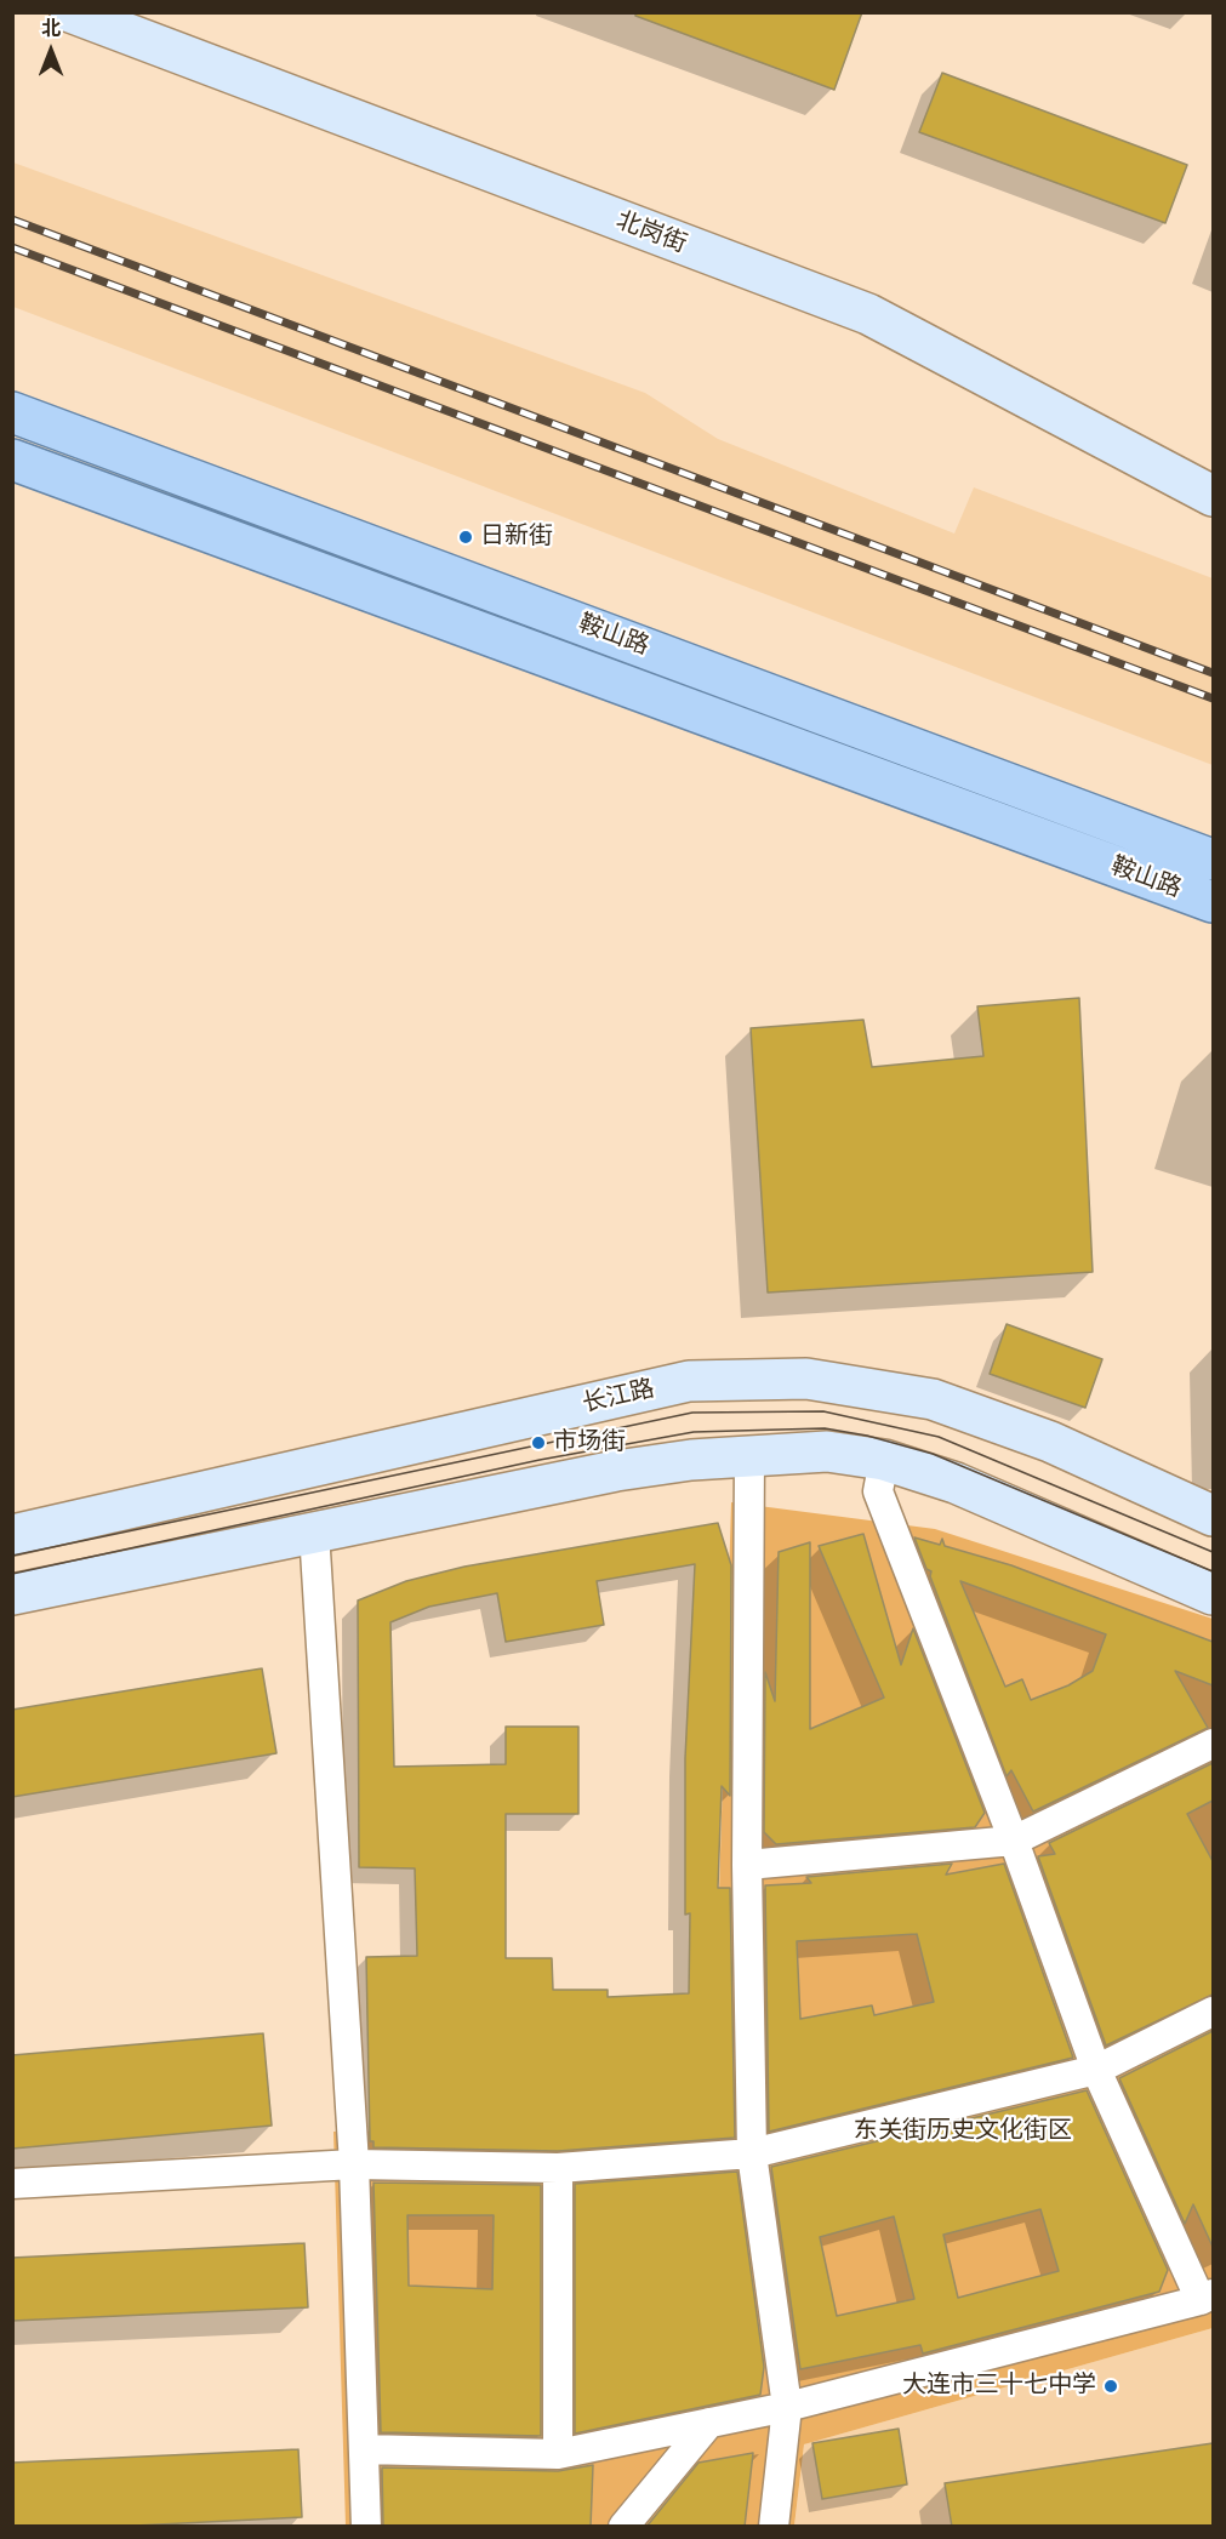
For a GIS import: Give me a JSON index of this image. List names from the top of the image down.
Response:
{
  "streets": {
    "main road": ["北岗街", "鞍山路", "长江路"]
  },
  "parks": ["东关街历史文化街区"],
  "places": ["日新街", "市场街", "大连市三十七中学"],
  "north": "top"
}
